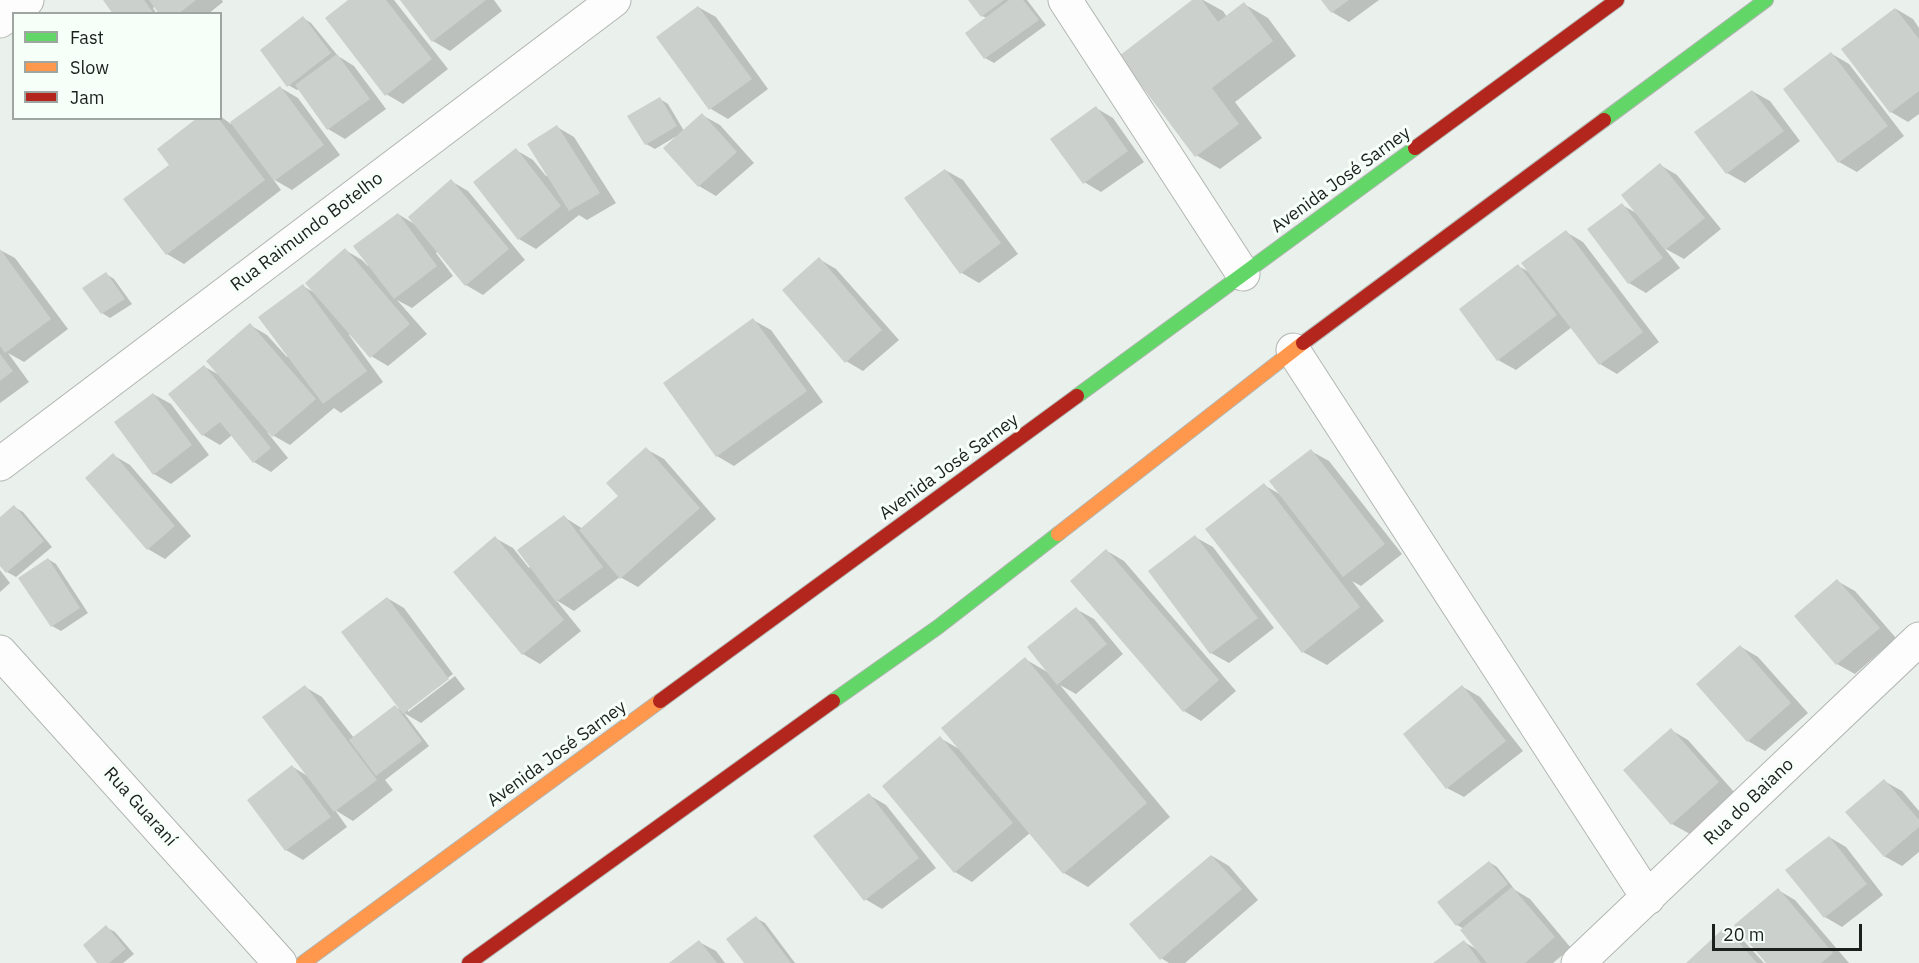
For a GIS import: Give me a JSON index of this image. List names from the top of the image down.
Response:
{
  "streets": {
    "main road": ["Avenida José Sarney"],
    "street": ["Rua Raimundo Botelho", "Rua do Baiano", "Rua Guaraní"]
  },
  "legend": ["Fast", "Slow", "Jam"],
  "scale_bar": "20 m"
}
